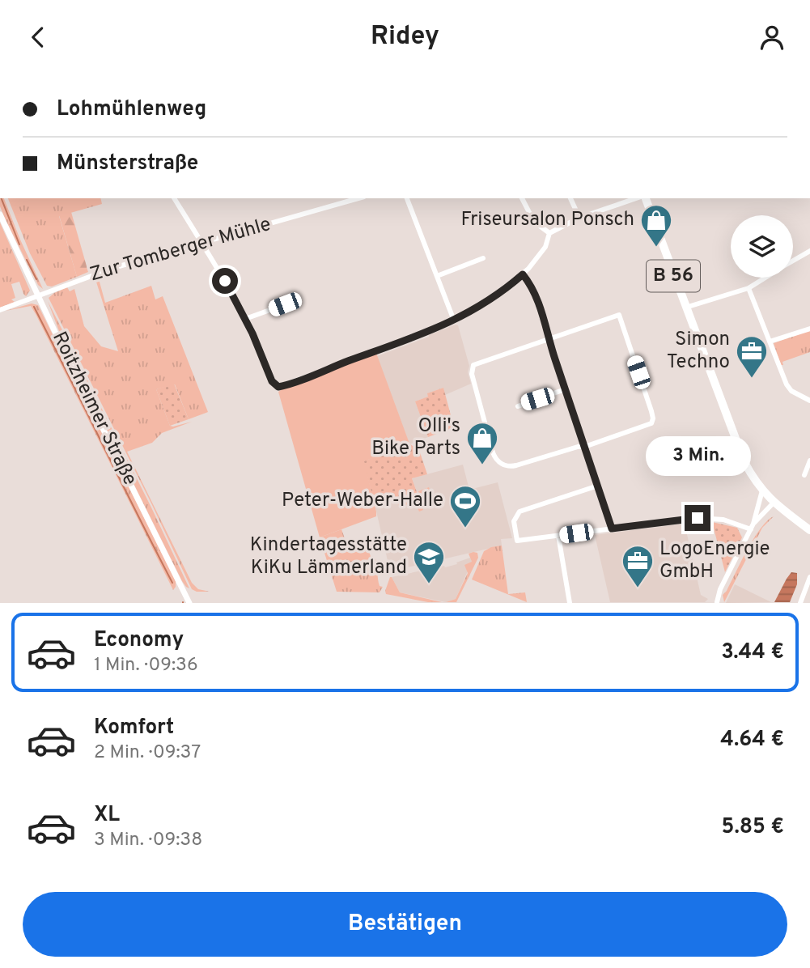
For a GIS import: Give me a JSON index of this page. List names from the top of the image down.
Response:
{
  "streets": {
    "main road": ["B 56"],
    "street": ["Zur Tomberger Mühle", "Roitzheimer Straße"]
  },
  "crossings": [
    ["Zur Tomberger Mühle", "Roitzheimer Straße"]
  ],
  "places": {
    "shop": ["Friseursalon Ponsch", "Olli's Bike Parts"],
    "office": ["Simon Techno", "LogoEnergie GmbH"],
    "sports": ["Peter-Weber-Halle"],
    "school or university": ["Kindertagesstätte KiKu Lämmerland"]
  },
  "page": {
    "header": "Ridey",
    "banner": ["Lohmühlenweg", "Münsterstraße"],
    "bubble": "3 Min.",
    "list": [
      {
        "name": "Economy",
        "note": "1 Min. · 09:36",
        "value": "3.44 €"
      },
      {
        "name": "Komfort",
        "note": "2 Min. · 09:37",
        "value": "4.64 €"
      },
      {
        "name": "XL",
        "note": "3 Min. · 09:38",
        "value": "5.85 €"
      }
    ],
    "buttons": "Bestätigen"
  }
}
